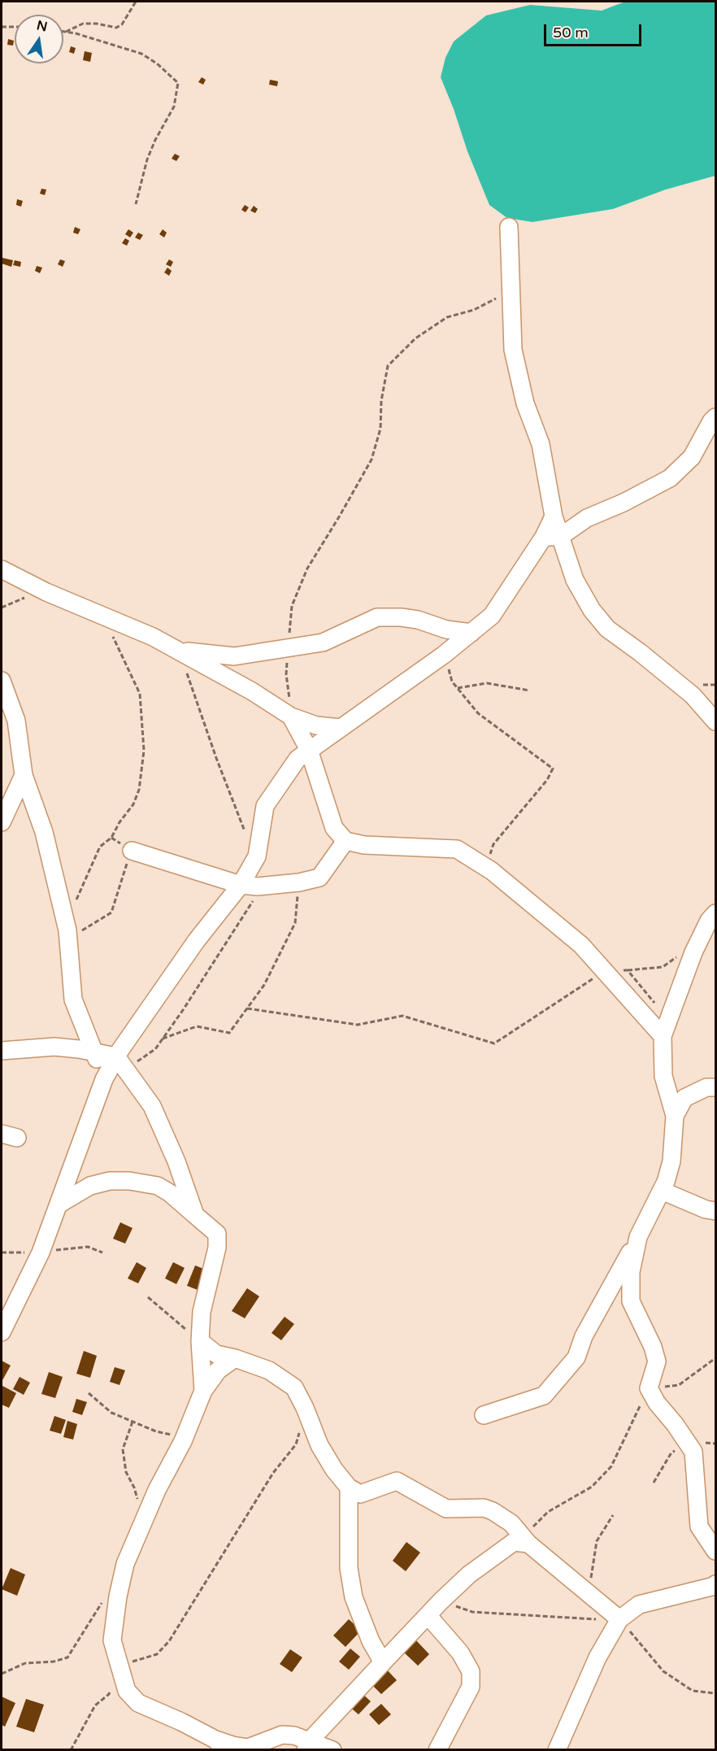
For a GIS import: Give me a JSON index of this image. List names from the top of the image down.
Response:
{
  "scale_bar": "50 m",
  "north": "top"
}
